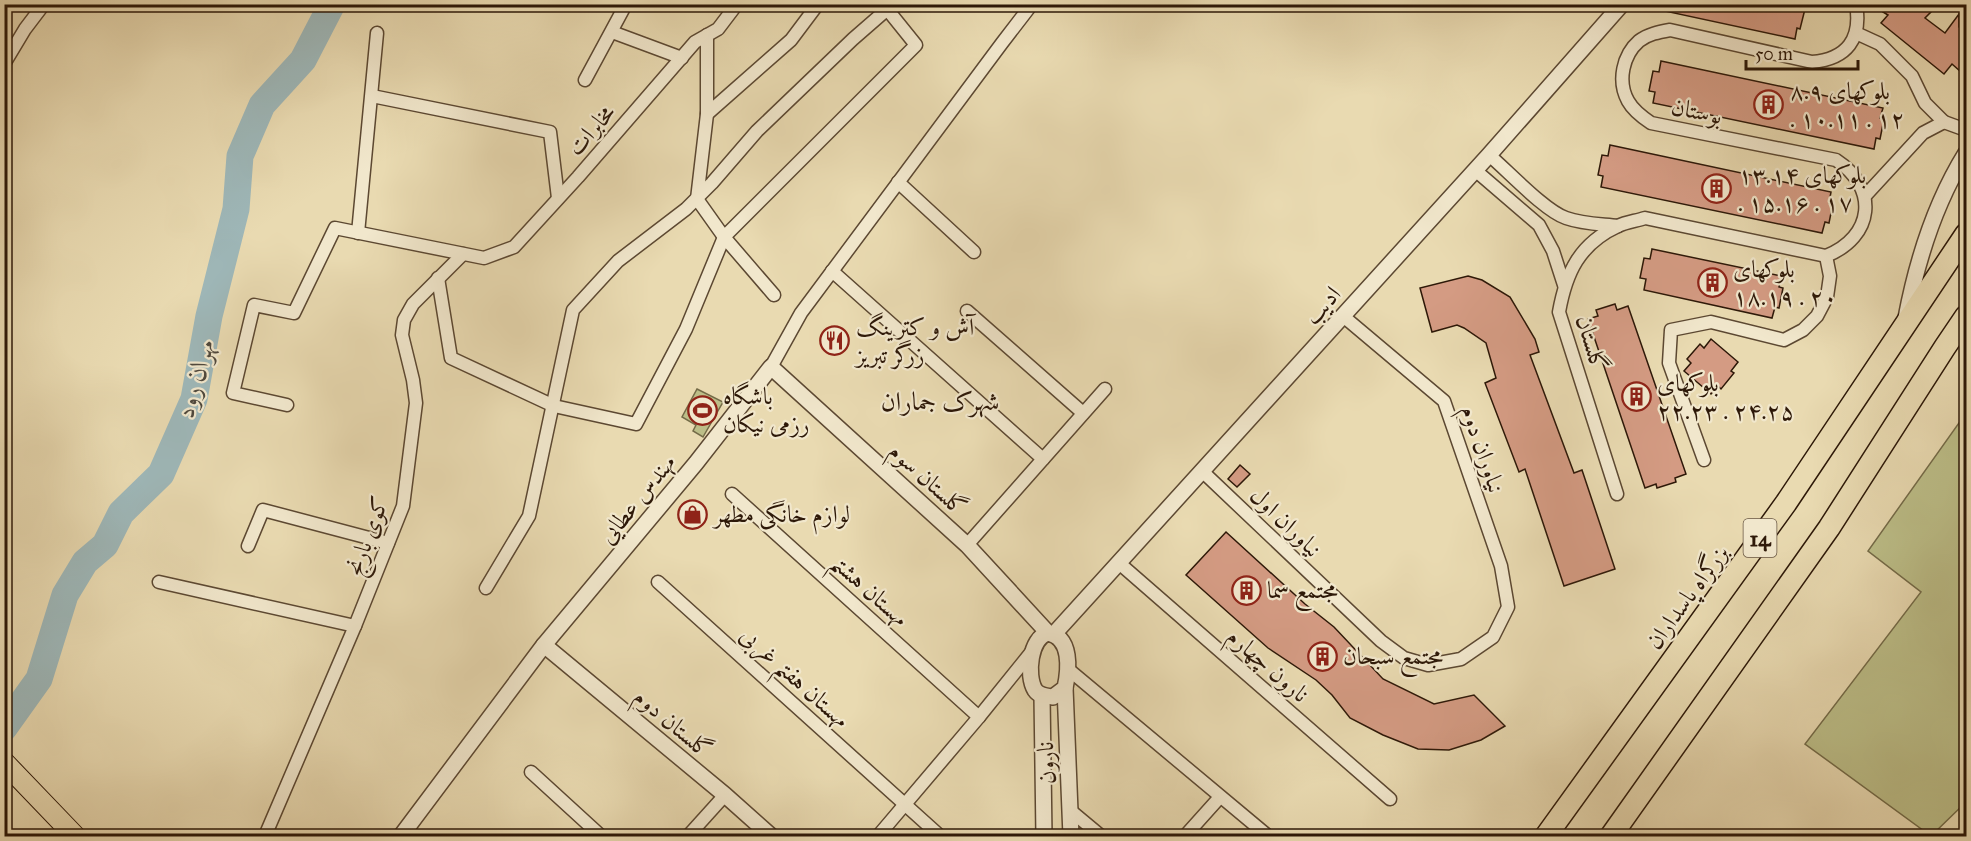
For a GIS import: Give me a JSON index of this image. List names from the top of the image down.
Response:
{
  "streets": {
    "highway": ["14", "بزرگراه پاسداران"],
    "street": [
      "بوستان",
      "مخابرات",
      "ادیب",
      "گلستان",
      "نیاوران دوم",
      "گلستان سوم",
      "مهندس عطایی",
      "نیاوران اول",
      "کوی بارنج",
      "مهستان هشتم",
      "نارون چهارم",
      "مهستان هفتم غربی",
      "گلستان دوم",
      "نارون"
    ]
  },
  "crossings": [
    ["مخابرات", "کوی بارنج"],
    ["ادیب", "نیاوران دوم"],
    ["ادیب", "گلستان سوم"],
    ["ادیب", "نیاوران اول"],
    ["ادیب", "نارون چهارم"],
    ["ادیب", "نارون"],
    ["نیاوران دوم", "نیاوران اول"],
    ["گلستان سوم", "مهندس عطایی"],
    ["گلستان سوم", "نارون"],
    ["مهندس عطایی", "گلستان دوم"]
  ],
  "districts": ["شهرک جماران"],
  "water": ["مهران رود"],
  "places": {
    "building": [
      "بلوکهای ۸.۹ . ۱۰.۱۱ . ۱۲",
      "بلوکهای ۱۳.۱۴ . ۱۵.۱۶ . ۱۷",
      "بلوکهای ۱۸.۱۹ . ۲۰",
      "بلوکهای ۲۲.۲۳ . ۲۴.۲۵",
      "مجتمع سما",
      "مجتمع سبحان"
    ],
    "restaurant": ["آش و کترینگ زرگر تبریز"],
    "sports": ["باشگاه رزمی نیکان"],
    "shop": ["لوازم خانگی مطهر"]
  },
  "scale_bar": "50 m"
}
